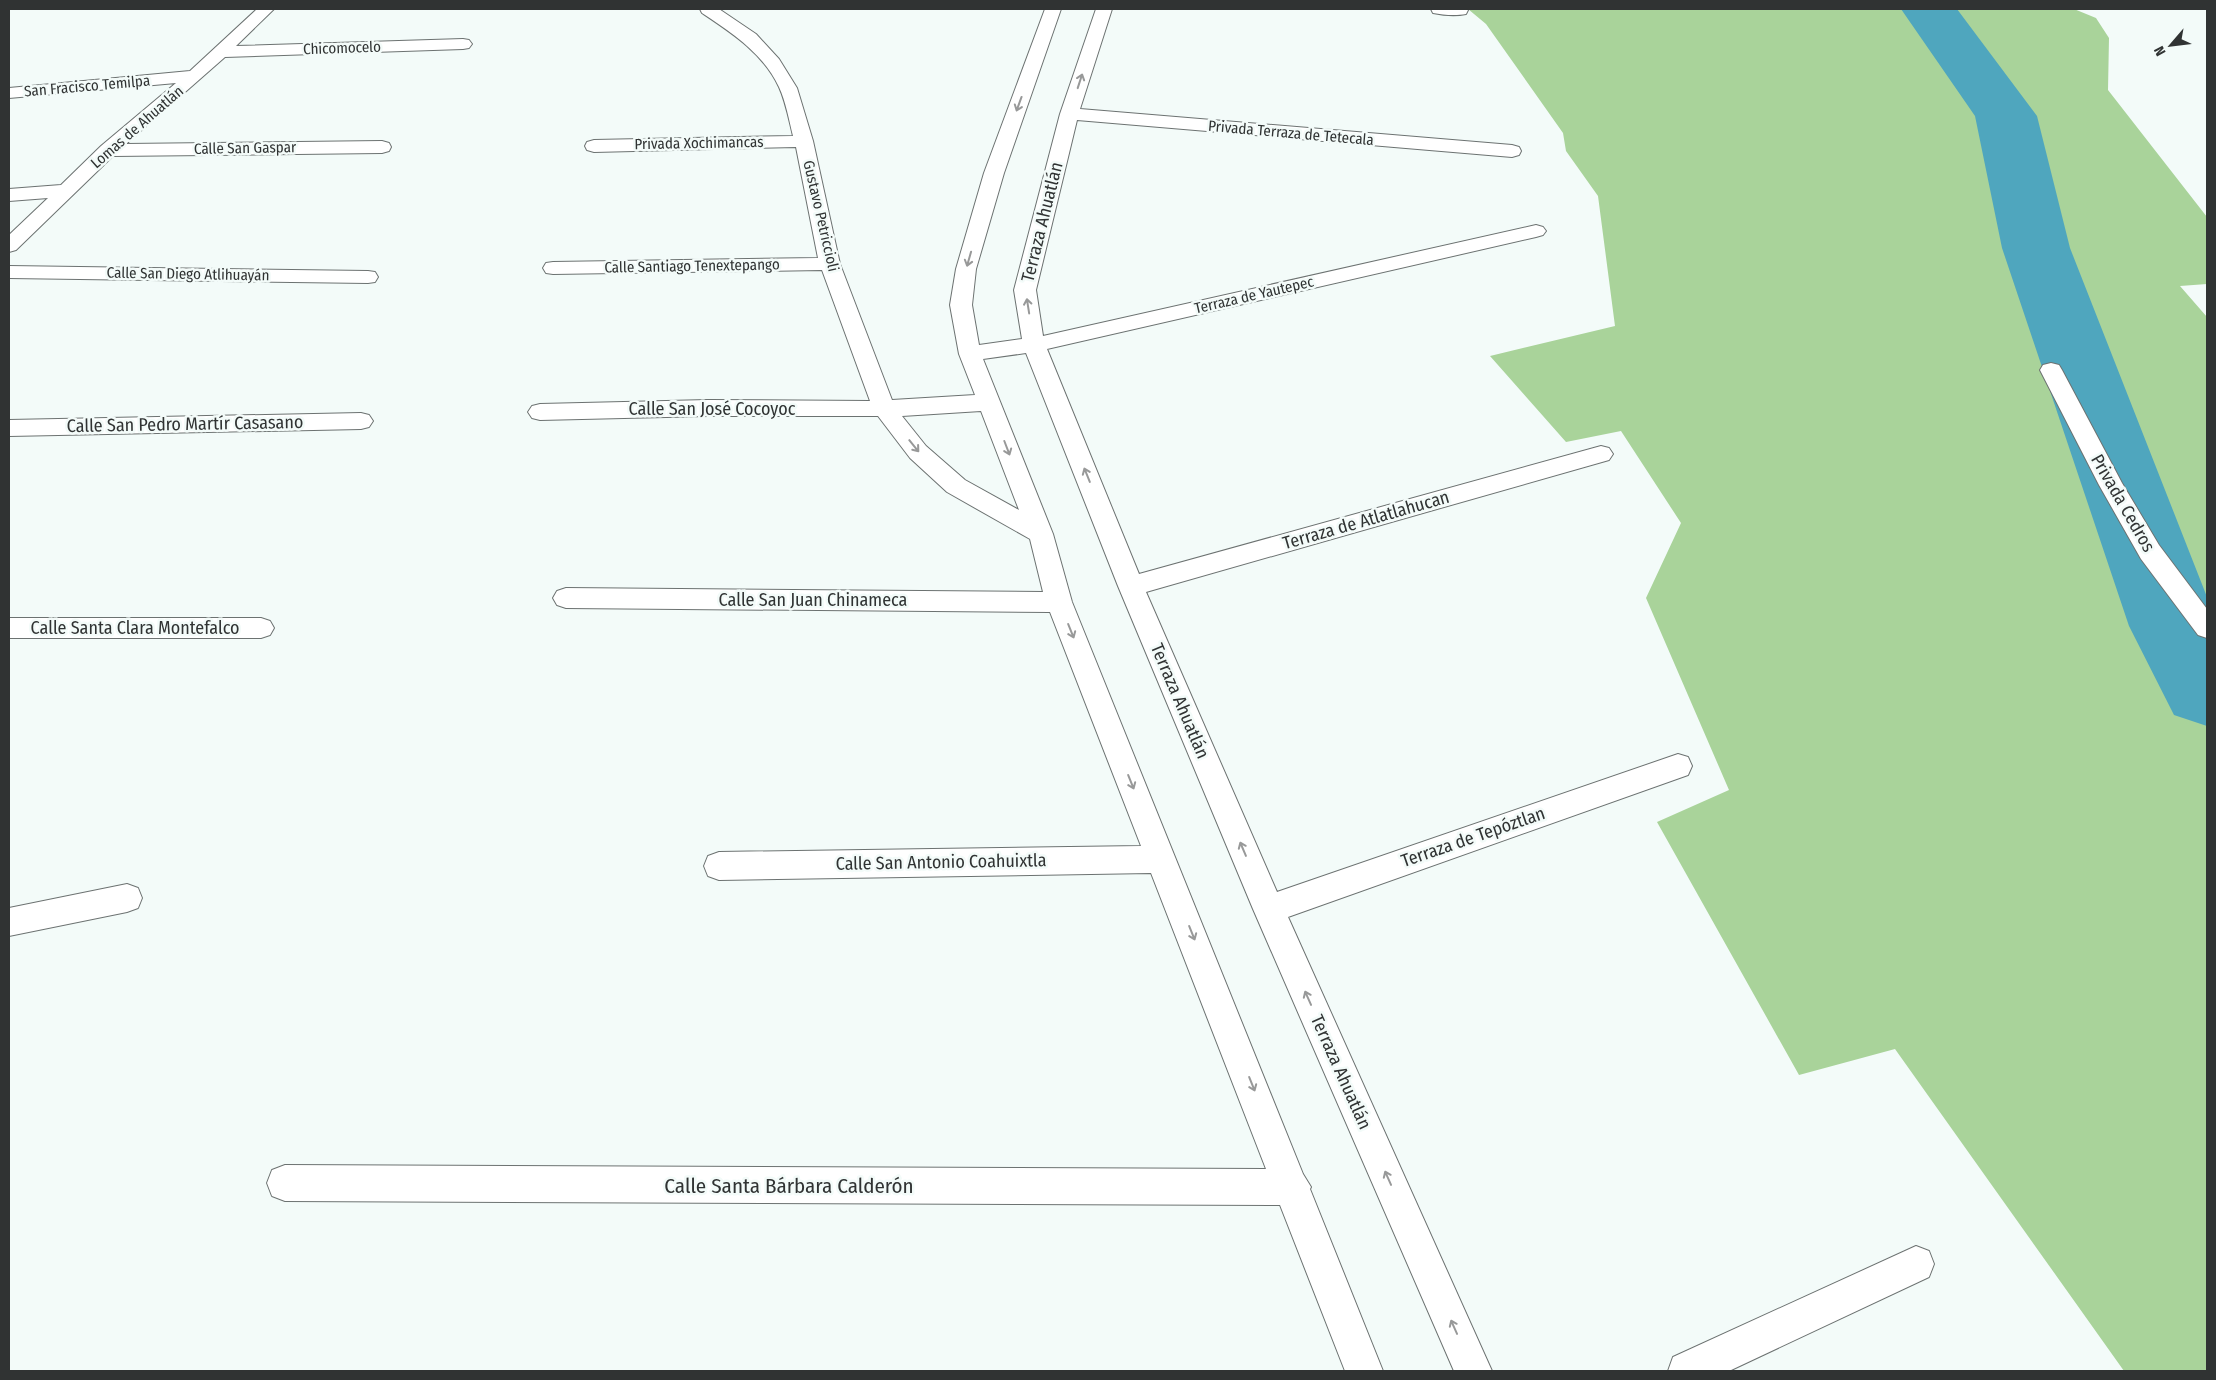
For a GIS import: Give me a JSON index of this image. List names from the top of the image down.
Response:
{
  "streets": {
    "street": [
      "Chicomocelo",
      "San Fracisco Temilpa",
      "Lomas de Ahuatlán",
      "Privada Terraza de Tetecala",
      "Privada Xochimancas",
      "Calle San Gaspar",
      "Gustavo Petriccioli",
      "Terraza Ahuatlán",
      "Calle Santiago Tenextepango",
      "Calle San Diego Atlihuayán",
      "Terraza de Yautepec",
      "Calle San José Cocoyoc",
      "Calle San Pedro Martír Casasano",
      "Privada Cedros",
      "Terraza de Atlatlahucan",
      "Calle San Juan Chinameca",
      "Calle Santa Clara Montefalco",
      "Terraza de Tepóztlan",
      "Calle San Antonio Coahuixtla",
      "Calle Santa Bárbara Calderón"
    ]
  },
  "crossings": [
    ["Chicomocelo", "Lomas de Ahuatlán"],
    ["San Fracisco Temilpa", "Lomas de Ahuatlán"],
    ["Lomas de Ahuatlán", "Calle San Gaspar"],
    ["Privada Terraza de Tetecala", "Terraza Ahuatlán"],
    ["Privada Xochimancas", "Gustavo Petriccioli"],
    ["Gustavo Petriccioli", "Calle Santiago Tenextepango"],
    ["Gustavo Petriccioli", "Calle San José Cocoyoc"],
    ["Terraza Ahuatlán", "Terraza de Yautepec"],
    ["Terraza Ahuatlán", "Terraza de Atlatlahucan"],
    ["Terraza Ahuatlán", "Terraza de Tepóztlan"]
  ],
  "north": "bottom left"
}
